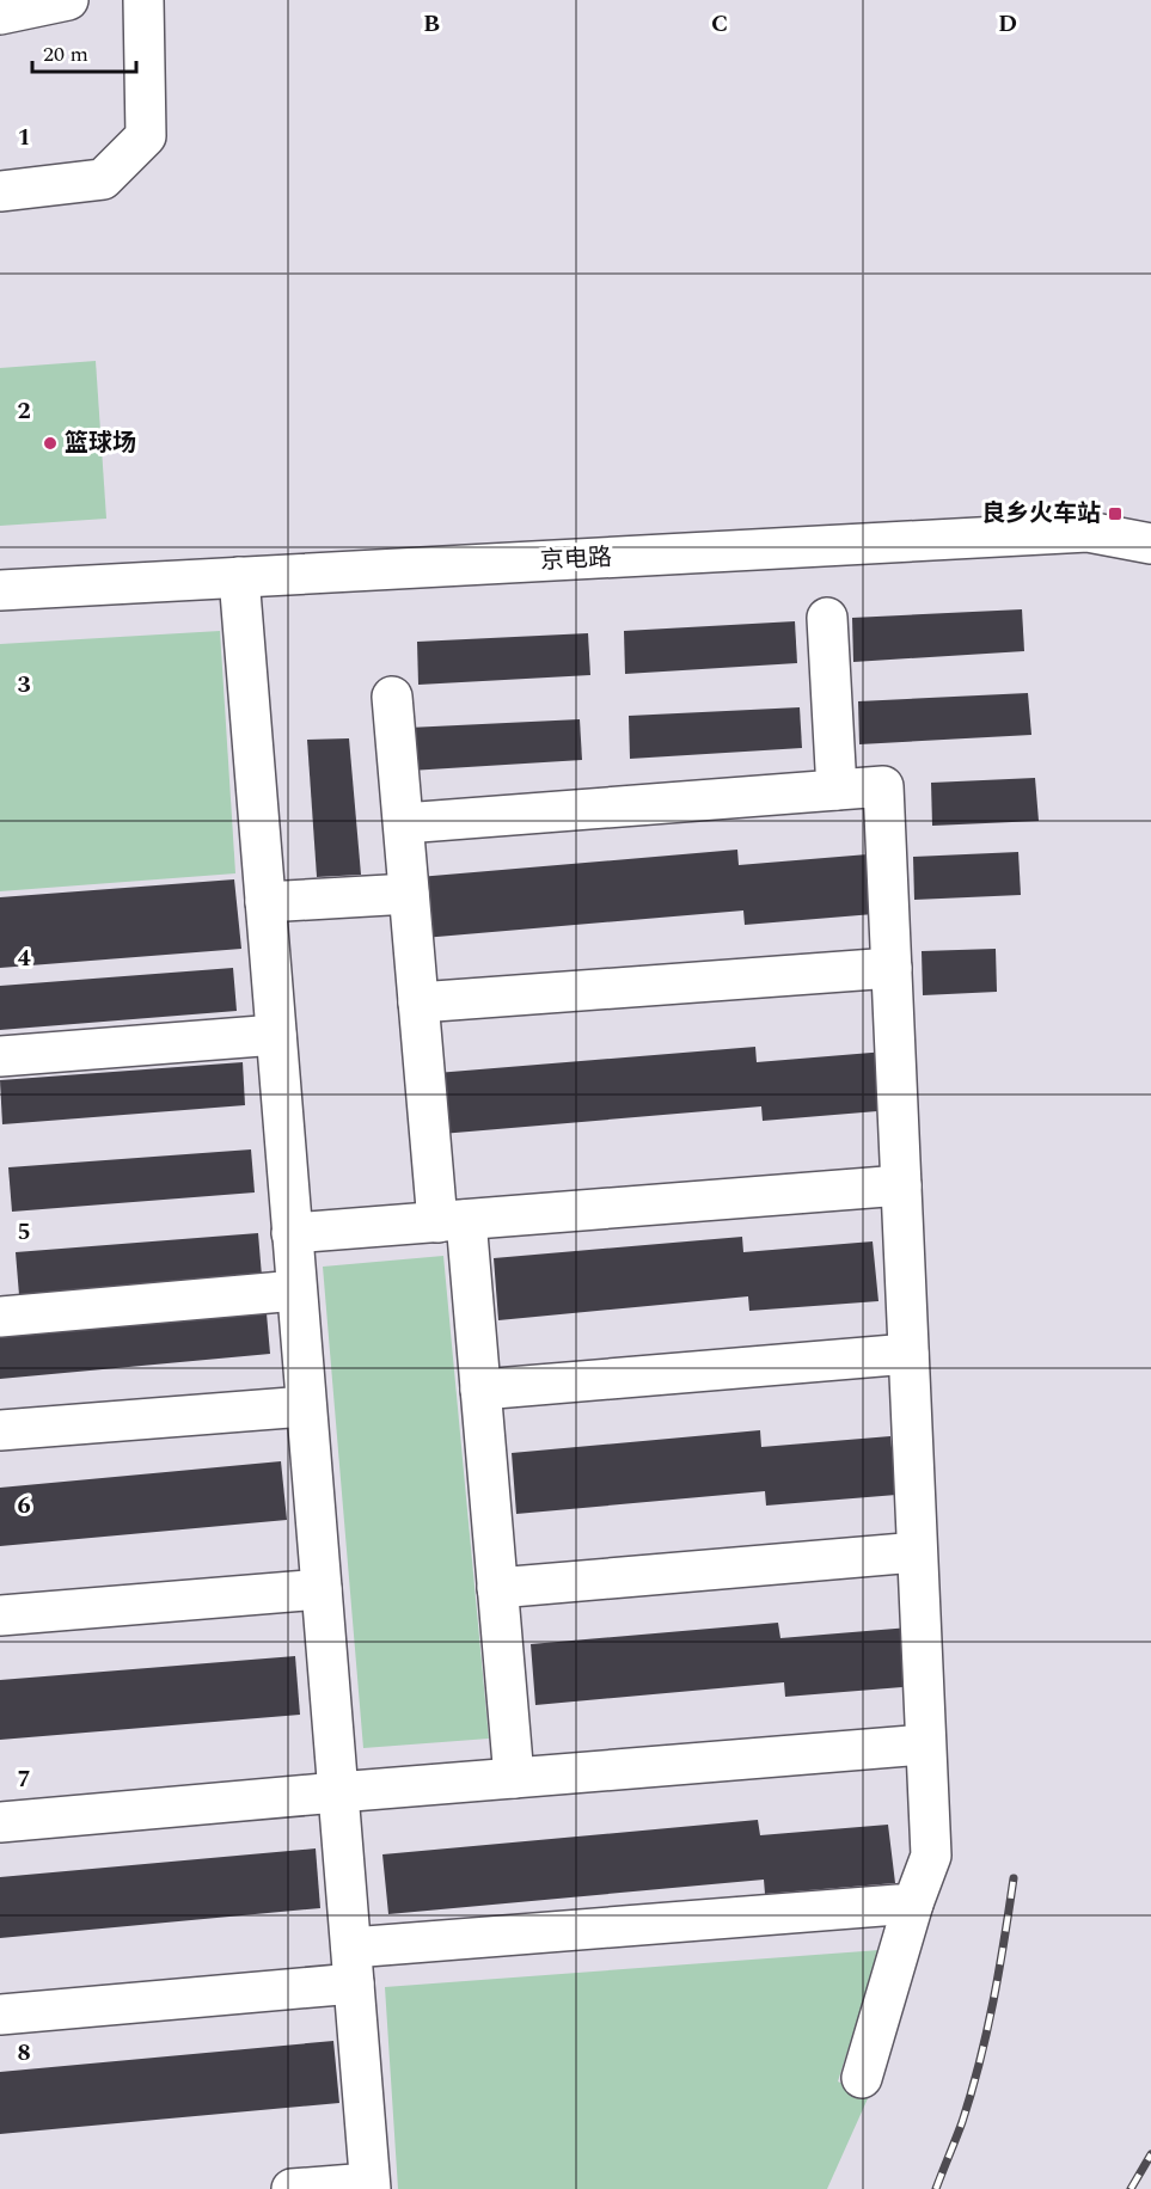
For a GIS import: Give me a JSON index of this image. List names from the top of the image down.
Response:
{
  "streets": {
    "street": ["京电路"]
  },
  "places": {
    "other": ["篮球场"],
    "transit": ["良乡火车站"]
  },
  "scale_bar": "20 m",
  "grid": {
    "columns": ["B", "C", "D"],
    "rows": [
      "1",
      "2",
      "3",
      "4",
      "5",
      "6",
      "7",
      "8"
    ]
  }
}
